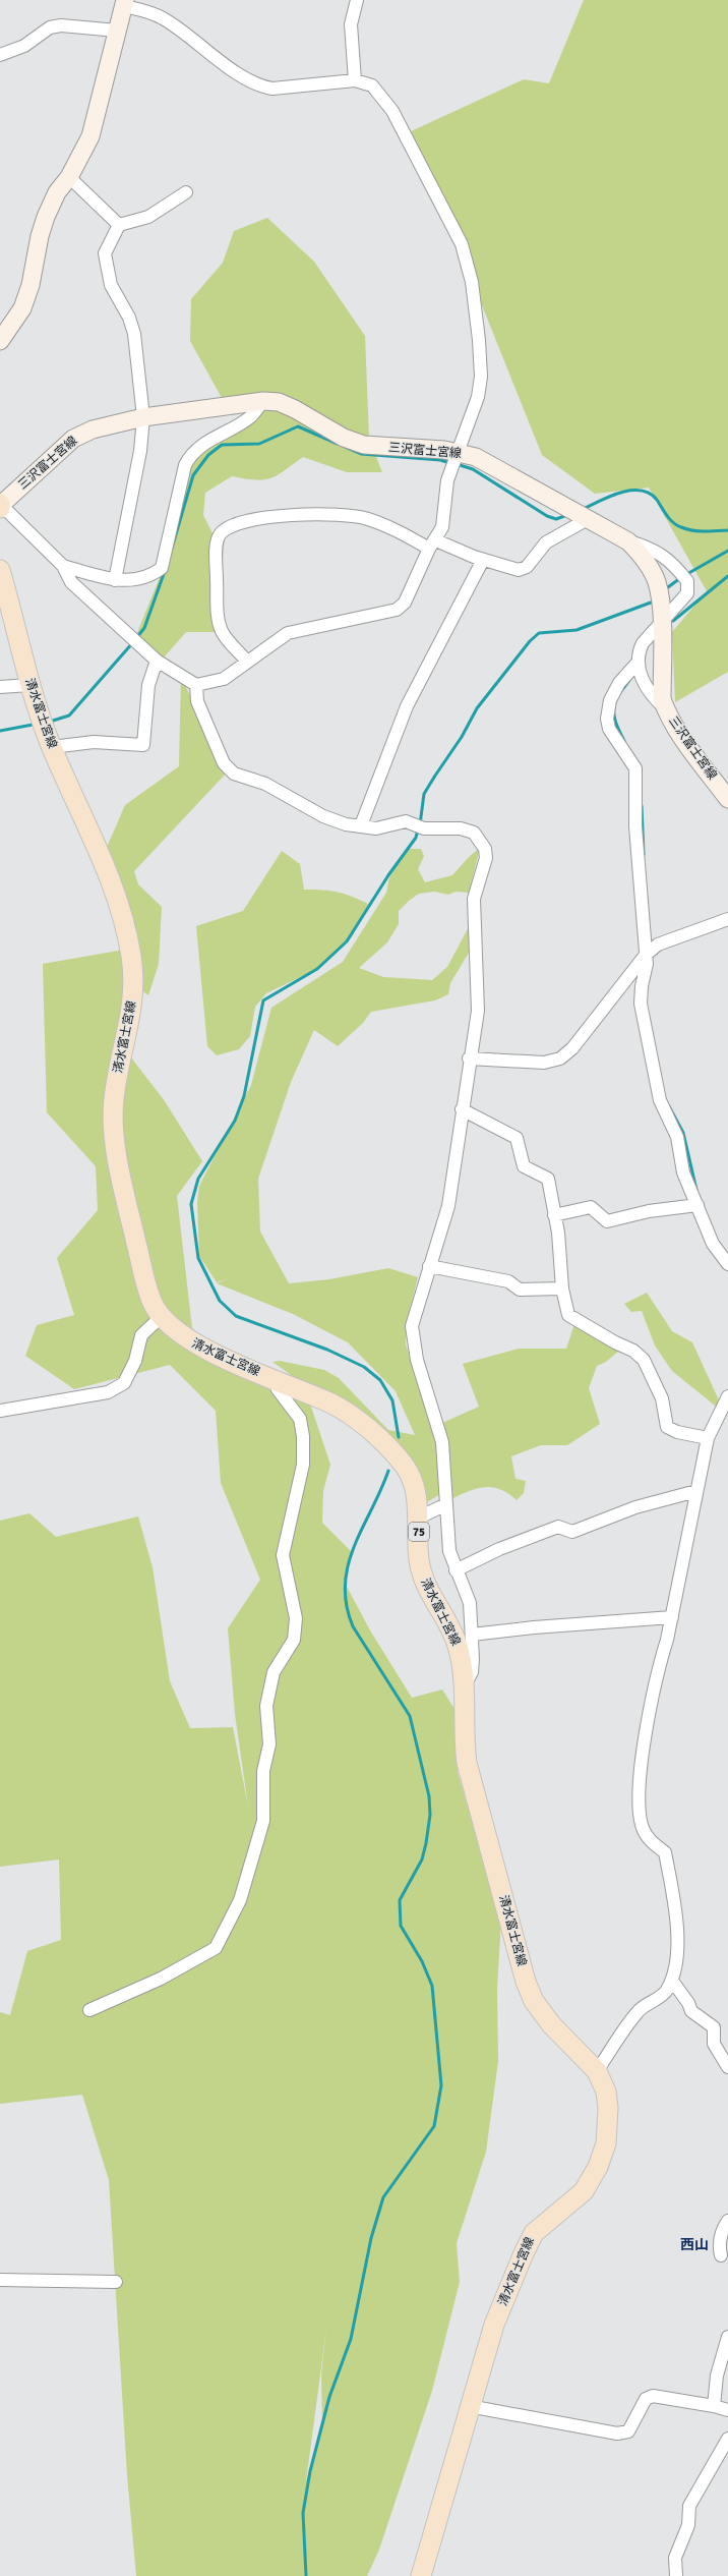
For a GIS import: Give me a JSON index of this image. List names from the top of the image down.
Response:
{
  "streets": {
    "main road": ["三沢富士宮線", "清水富士宮線", "75"]
  },
  "districts": ["西山"]
}
